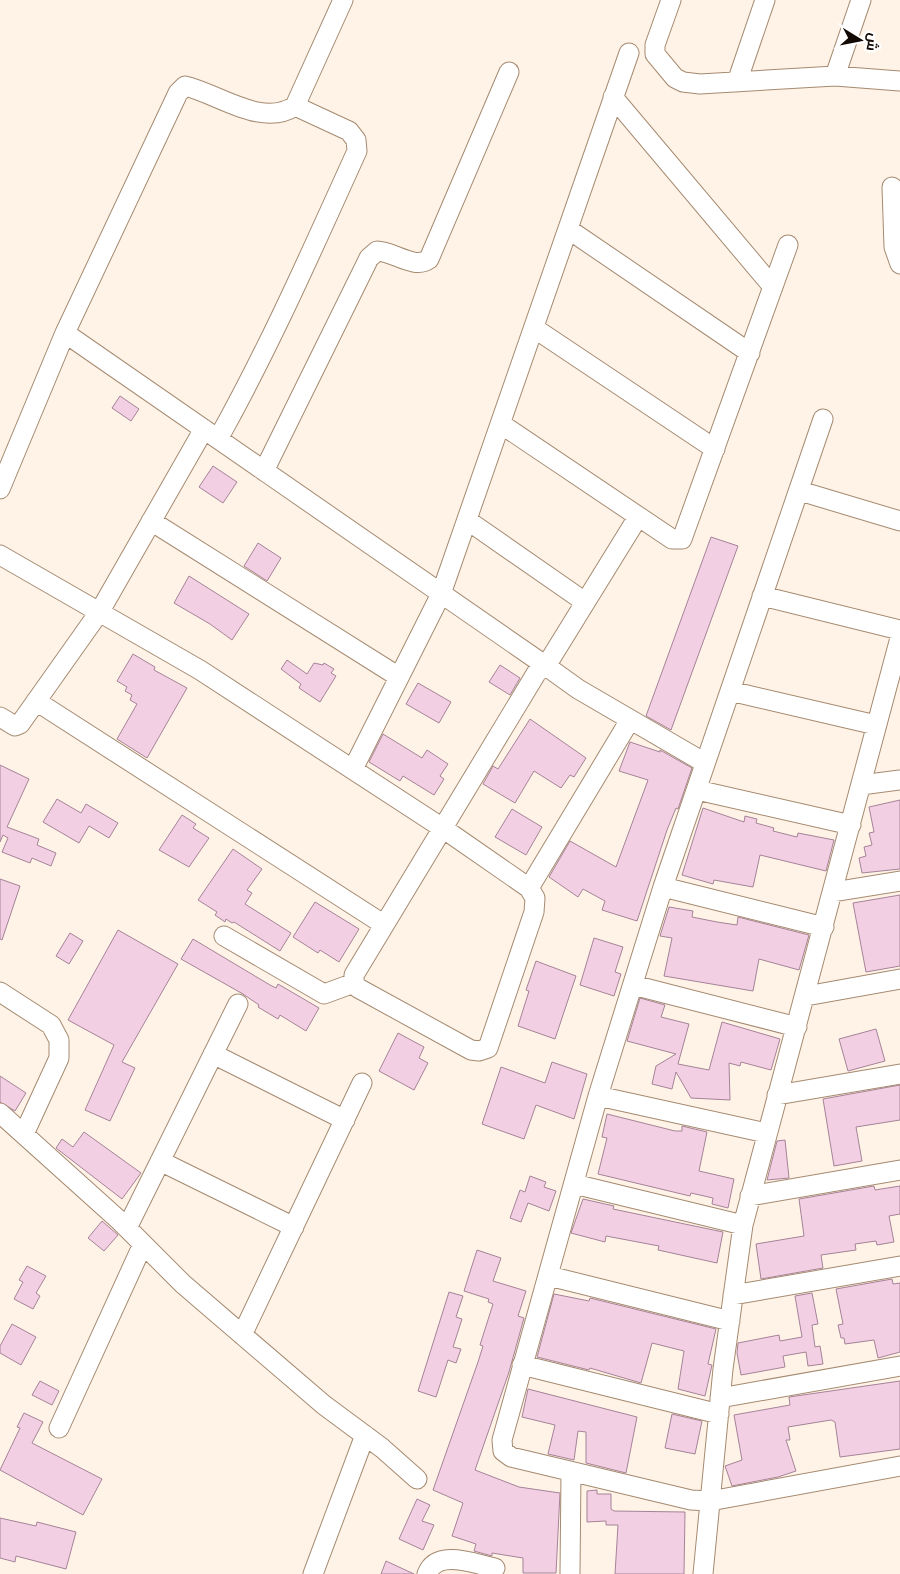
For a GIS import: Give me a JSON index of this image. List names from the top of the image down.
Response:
{
  "north": "right"
}
